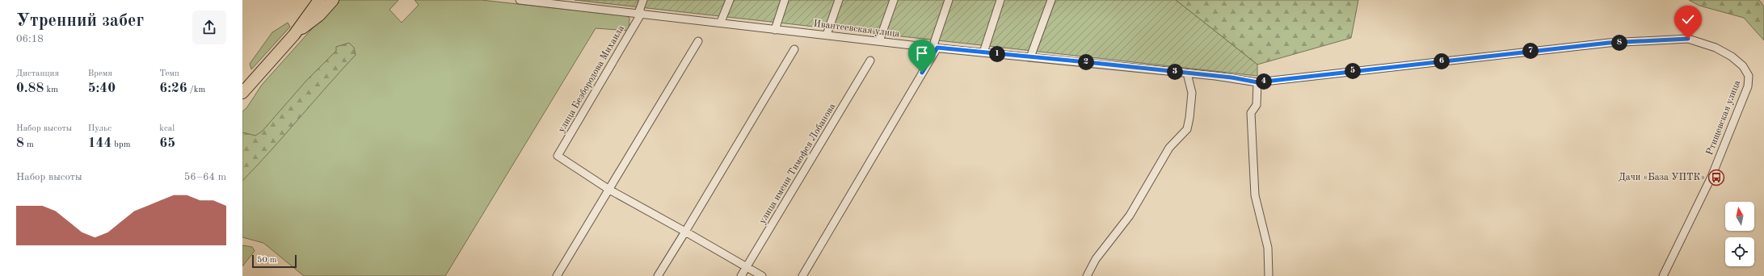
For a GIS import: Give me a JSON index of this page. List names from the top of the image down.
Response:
{
  "streets": {
    "street": [
      "Ивантеевская улица",
      "улица Безбородова Михаила",
      "Ртищевская улица",
      "улица имени Тимофея Лобанова"
    ]
  },
  "crossings": [
    ["Ивантеевская улица", "улица Безбородова Михаила"],
    ["Ивантеевская улица", "Ртищевская улица"]
  ],
  "places": {
    "bus stop": ["Дачи «База УПТК»"]
  },
  "scale_bar": "50 m",
  "north": "top",
  "page": {
    "heading": ["Утренний забег", "06:18"],
    "pins": [
      "8",
      "7",
      "1",
      "6",
      "2",
      "5",
      "3",
      "4"
    ],
    "stats": [
      ["Дистанция", "0.88 km"],
      ["Время", "5:40"],
      ["Темп", "6:26 /km"],
      ["Набор высоты", "8 m"],
      ["Пульс", "144 bpm"],
      ["kcal", "65"]
    ],
    "chart": ["Набор высоты", "56–64 m"],
    "scale": "50 m"
  }
}
